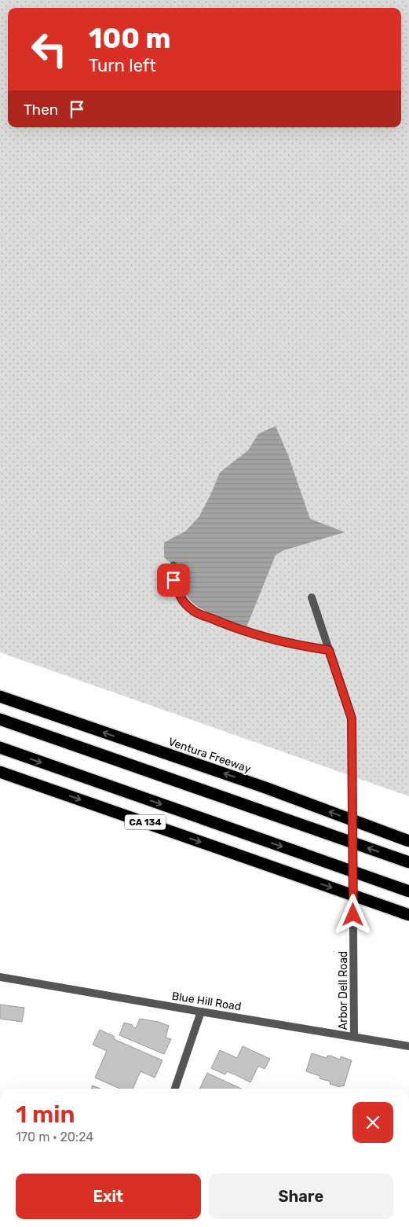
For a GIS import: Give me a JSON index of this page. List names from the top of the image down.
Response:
{
  "streets": {
    "highway": ["Ventura Freeway", "CA 134"],
    "street": ["Arbor Dell Road", "Blue Hill Road"]
  },
  "crossings": [
    ["Arbor Dell Road", "Blue Hill Road"]
  ],
  "page": {
    "turn": ["100 m", "Turn left"],
    "then": "Then",
    "heading": ["1 min", "170 m · 20:24"],
    "buttons": ["Exit", "Share"]
  }
}
